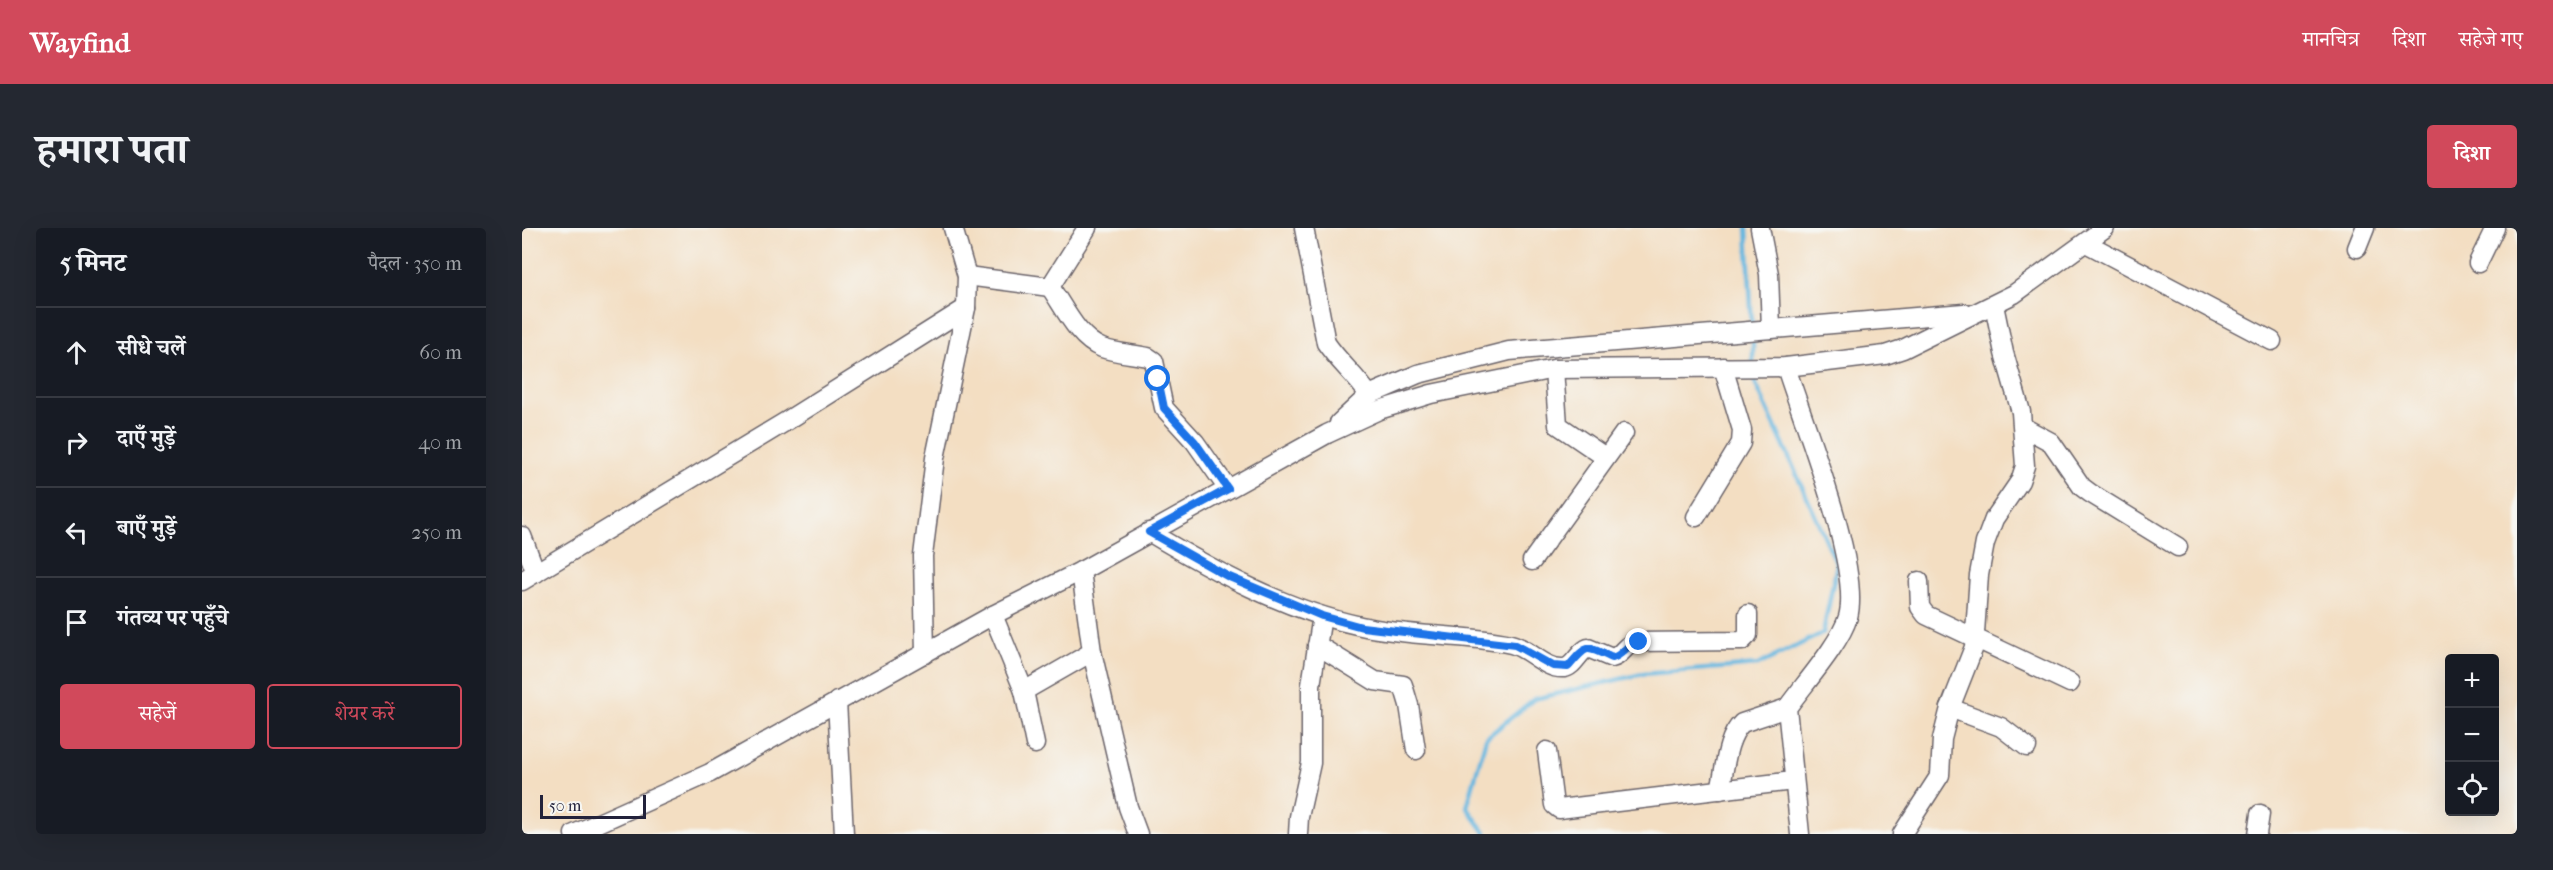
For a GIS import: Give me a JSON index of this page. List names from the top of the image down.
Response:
{
  "scale_bar": "50 m",
  "page": {
    "header": "Wayfind",
    "nav": ["मानचित्र", "दिशा", "सहेजे गए"],
    "title": "हमारा पता",
    "buttons": [
      "दिशा",
      ["सहेजें", "शेयर करें"]
    ],
    "heading": ["5 मिनट", "पैदल · 350 m"],
    "list": [
      ["सीधे चलें", "60 m"],
      ["दाएँ मुड़ें", "40 m"],
      ["बाएँ मुड़ें", "250 m"],
      "गंतव्य पर पहुँचे"
    ],
    "map_buttons": ["+", "−"],
    "scale": "50 m"
  }
}
